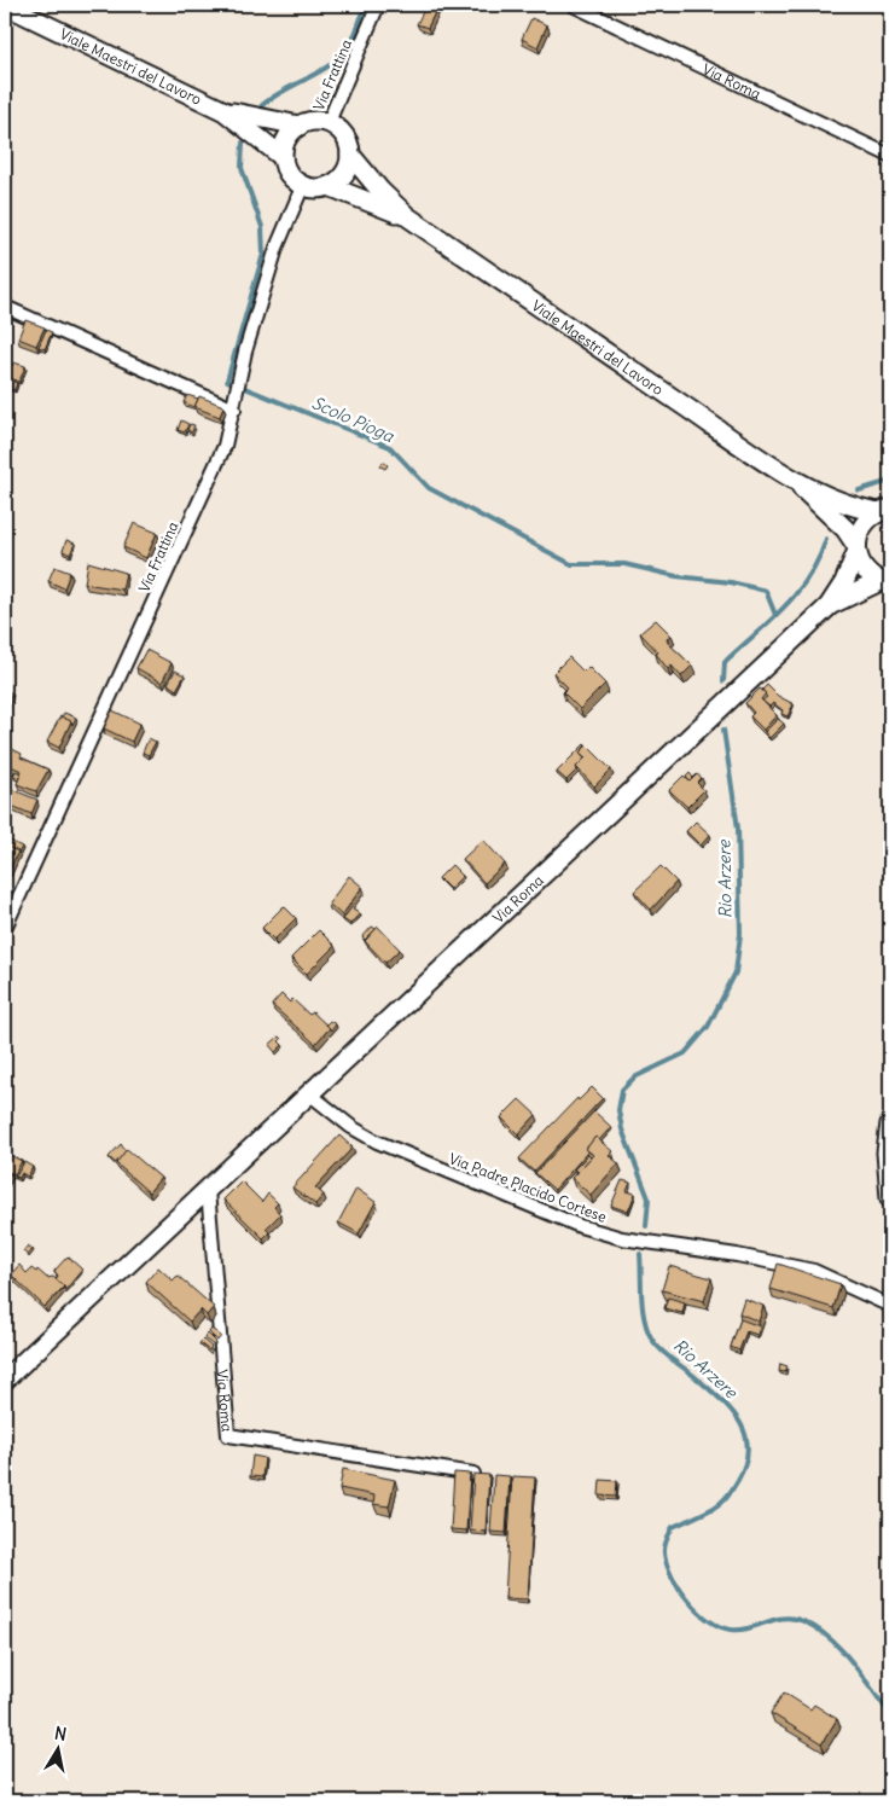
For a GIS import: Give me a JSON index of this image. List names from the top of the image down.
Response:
{
  "streets": {
    "main road": ["Viale Maestri del Lavoro", "Via Roma"],
    "street": ["Via Frattina", "Via Padre Placido Cortese"]
  },
  "crossings": [
    ["Viale Maestri del Lavoro", "Via Frattina"],
    ["Viale Maestri del Lavoro", "Via Roma"],
    ["Via Roma", "Via Padre Placido Cortese"]
  ],
  "water": ["Scolo Pioga", "Rio Arzere"],
  "north": "top"
}
